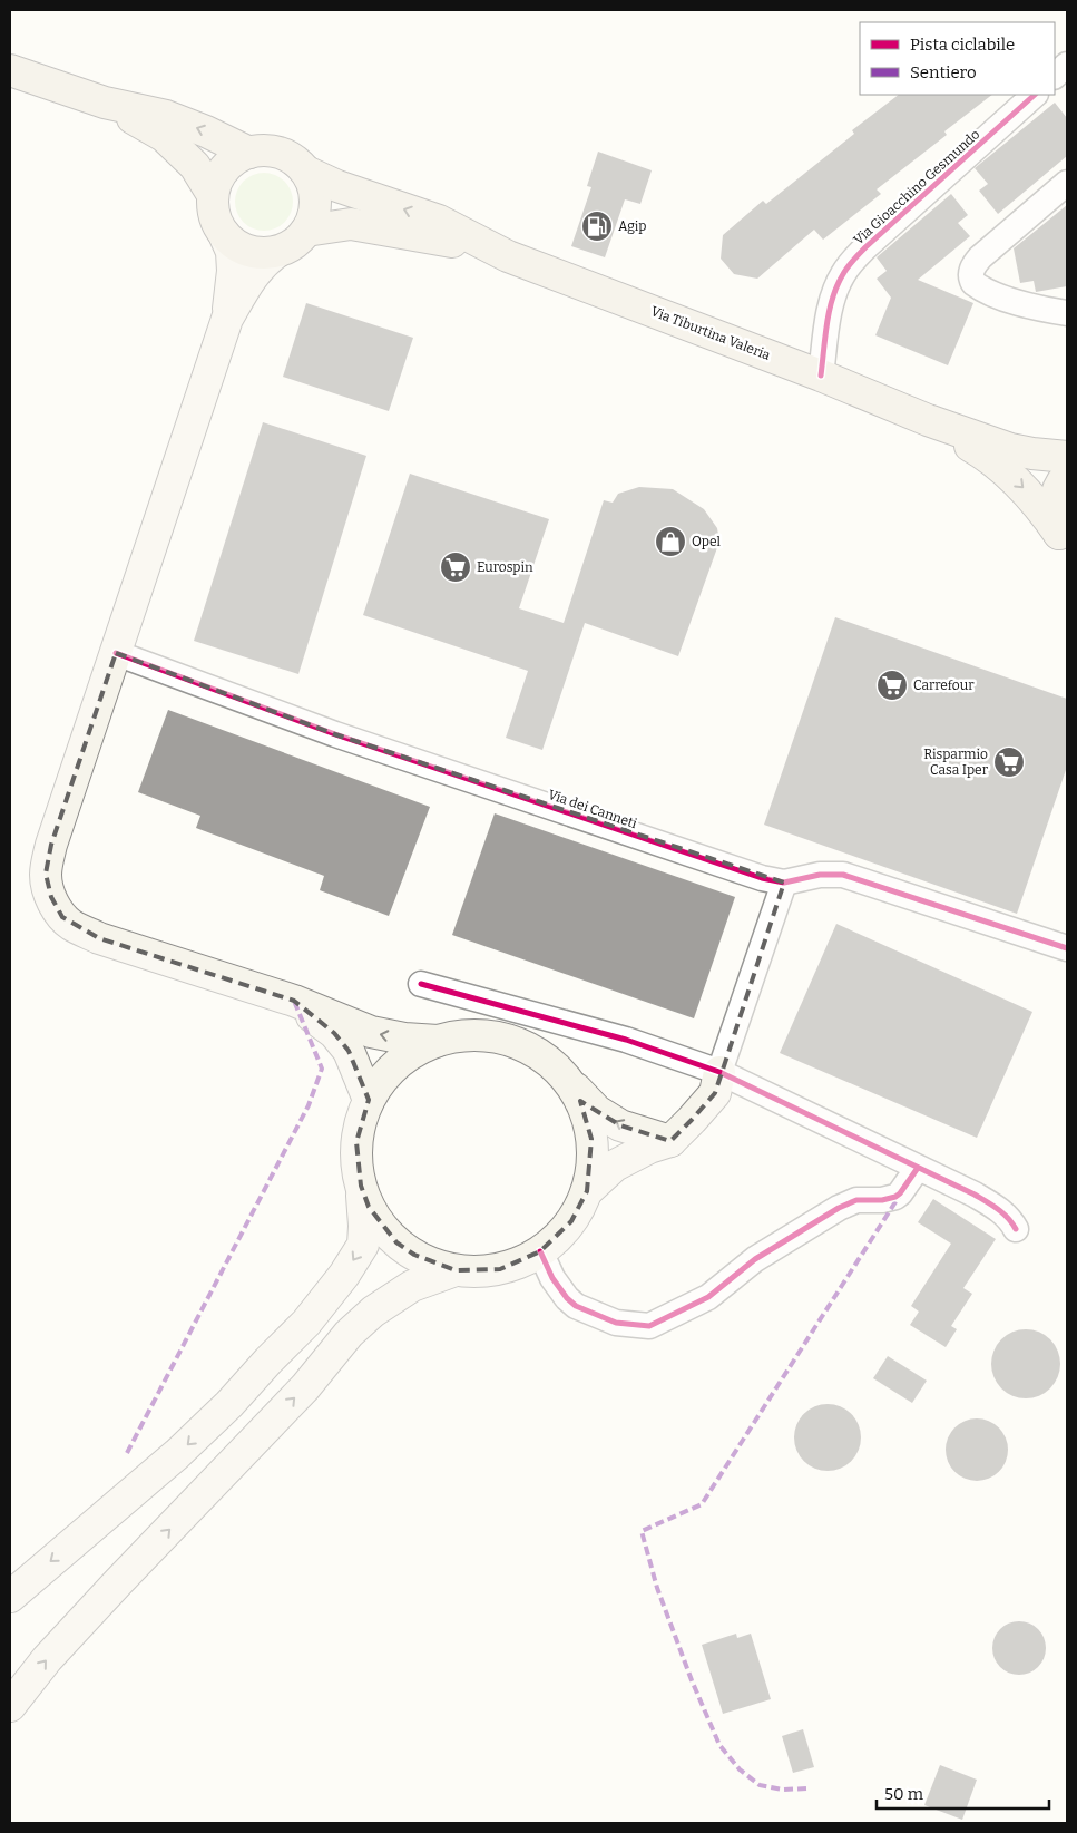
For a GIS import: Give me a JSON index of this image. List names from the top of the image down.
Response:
{
  "streets": {
    "main road": ["Via Tiburtina Valeria"],
    "street": ["Via Gioacchino Gesmundo", "Via dei Canneti"]
  },
  "crossings": [
    ["Via Gioacchino Gesmundo", "Via Tiburtina Valeria"]
  ],
  "places": {
    "fuel station": ["Agip"],
    "shop": ["Opel"],
    "supermarket": ["Eurospin", "Carrefour", "Risparmio Casa Iper"]
  },
  "legend": ["Pista ciclabile", "Sentiero"],
  "scale_bar": "50 m"
}
